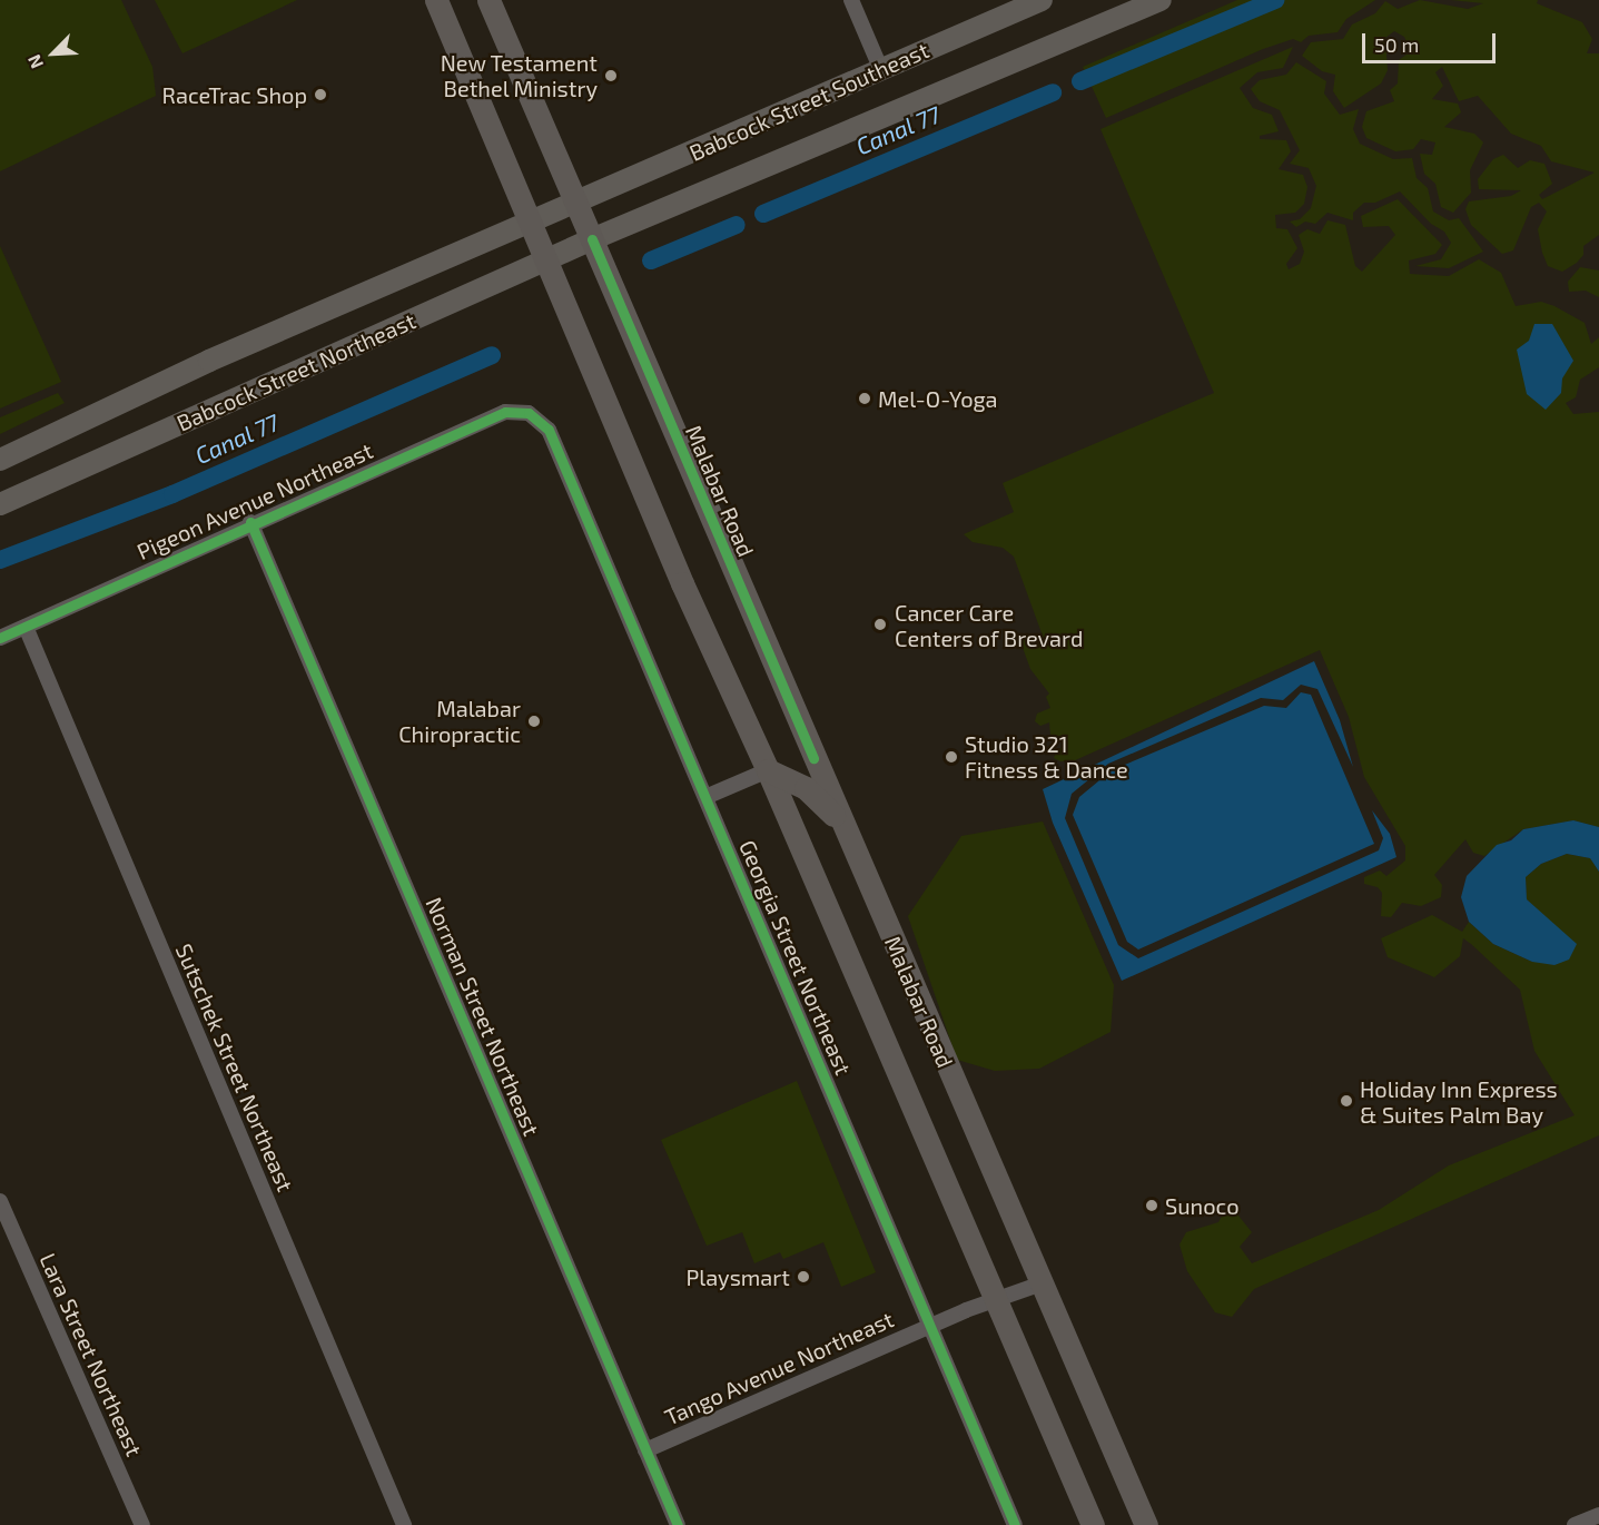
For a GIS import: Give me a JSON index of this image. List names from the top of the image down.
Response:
{
  "streets": {
    "main road": ["Babcock Street Southeast", "Babcock Street Northeast", "Malabar Road"],
    "street": [
      "Pigeon Avenue Northeast",
      "Georgia Street Northeast",
      "Norman Street Northeast",
      "Sutschek Street Northeast",
      "Lara Street Northeast",
      "Tango Avenue Northeast"
    ]
  },
  "crossings": [
    ["Babcock Street Southeast", "Babcock Street Northeast"],
    ["Babcock Street Southeast", "Malabar Road"],
    ["Babcock Street Northeast", "Malabar Road"],
    ["Malabar Road", "Tango Avenue Northeast"],
    ["Pigeon Avenue Northeast", "Georgia Street Northeast"],
    ["Pigeon Avenue Northeast", "Norman Street Northeast"],
    ["Pigeon Avenue Northeast", "Sutschek Street Northeast"],
    ["Georgia Street Northeast", "Tango Avenue Northeast"],
    ["Norman Street Northeast", "Tango Avenue Northeast"]
  ],
  "water": ["Canal 77"],
  "places": [
    "New Testament Bethel Ministry",
    "RaceTrac Shop",
    "Mel-O-Yoga",
    "Cancer Care Centers of Brevard",
    "Malabar Chiropractic",
    "Studio 321 Fitness & Dance",
    "Holiday Inn Express & Suites Palm Bay",
    "Sunoco",
    "Playsmart"
  ],
  "scale_bar": "50 m",
  "north": "bottom left"
}
